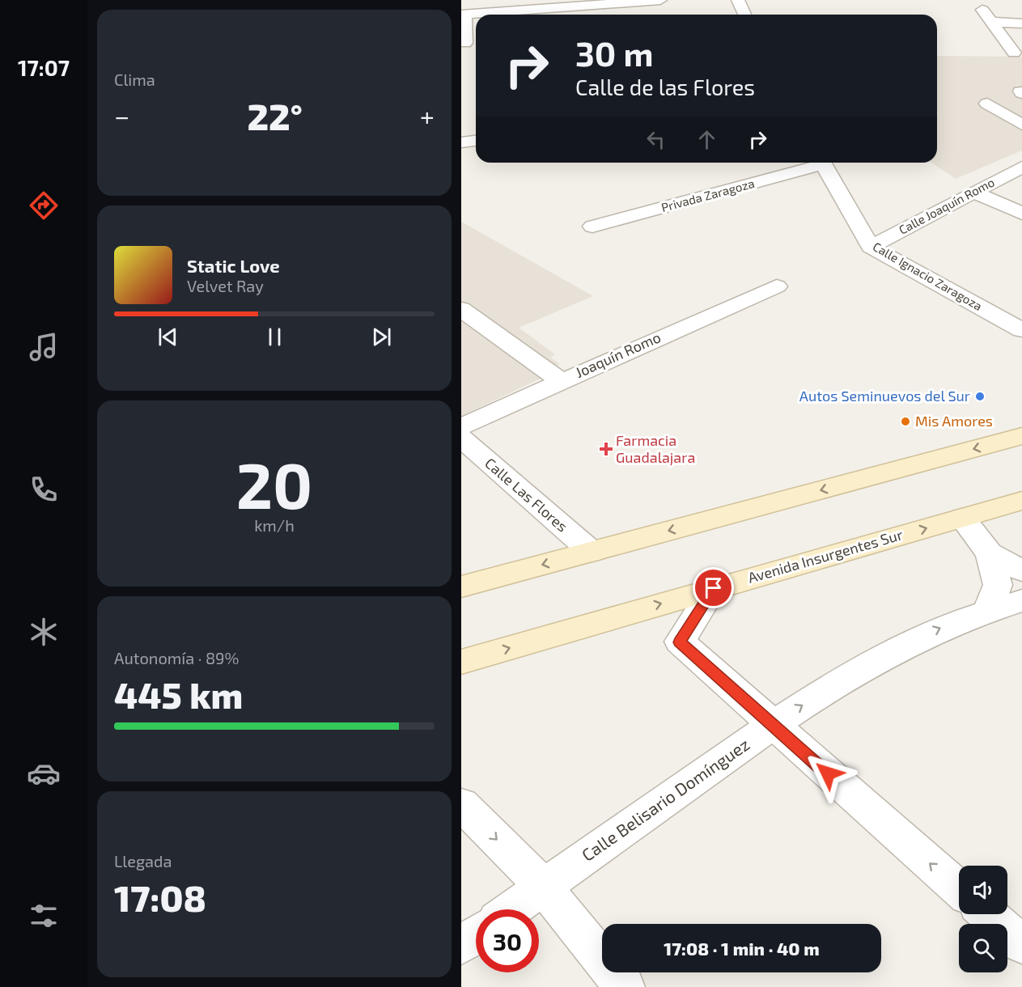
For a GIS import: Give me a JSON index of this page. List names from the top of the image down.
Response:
{
  "streets": {
    "main road": ["Avenida Insurgentes Sur"],
    "street": [
      "Privada Zaragoza",
      "Calle Joaquín Romo",
      "Calle Ignacio Zaragoza",
      "Joaquín Romo",
      "Calle Las Flores",
      "Calle Belisario Domínguez"
    ]
  },
  "crossings": [
    ["Calle Joaquín Romo", "Calle Ignacio Zaragoza"]
  ],
  "one_way": ["Calle Belisario Domínguez"],
  "places": {
    "other": ["Autos Seminuevos del Sur", "Mis Amores"],
    "health": ["Farmacia Guadalajara"]
  },
  "page": {
    "tabs": "17:07",
    "tile": [
      "Clima",
      ["20", "km/h"],
      ["Autonomía · 89%", "445 km"],
      ["Llegada", "17:08"]
    ],
    "turn": ["30 m", "Calle de las Flores"],
    "heat": ["−", "22°", "+"],
    "song": ["Static Love", "Velvet Ray"],
    "limit": "30",
    "trip": "17:08 · 1 min · 40 m"
  }
}
